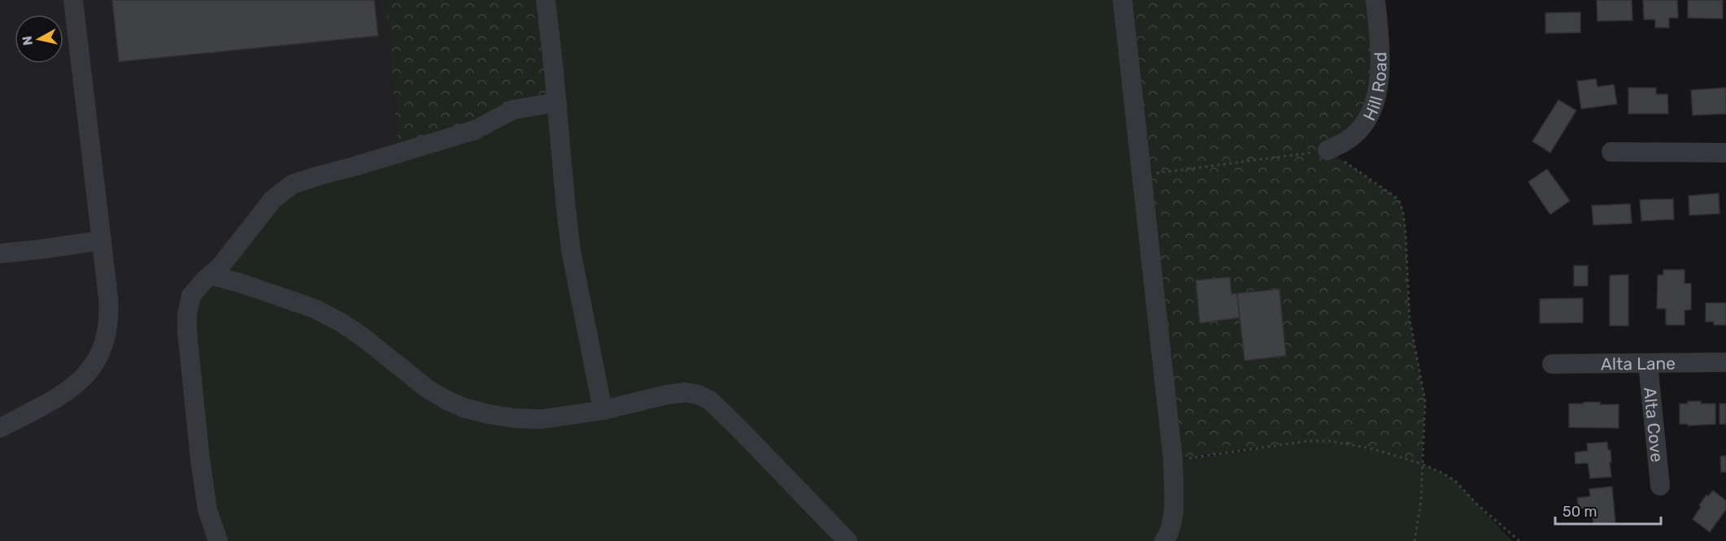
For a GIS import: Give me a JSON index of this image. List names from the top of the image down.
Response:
{
  "streets": {
    "street": ["Hill Road", "Alta Lane", "Alta Cove"]
  },
  "crossings": [
    ["Alta Lane", "Alta Cove"]
  ],
  "scale_bar": "50 m",
  "north": "left"
}
